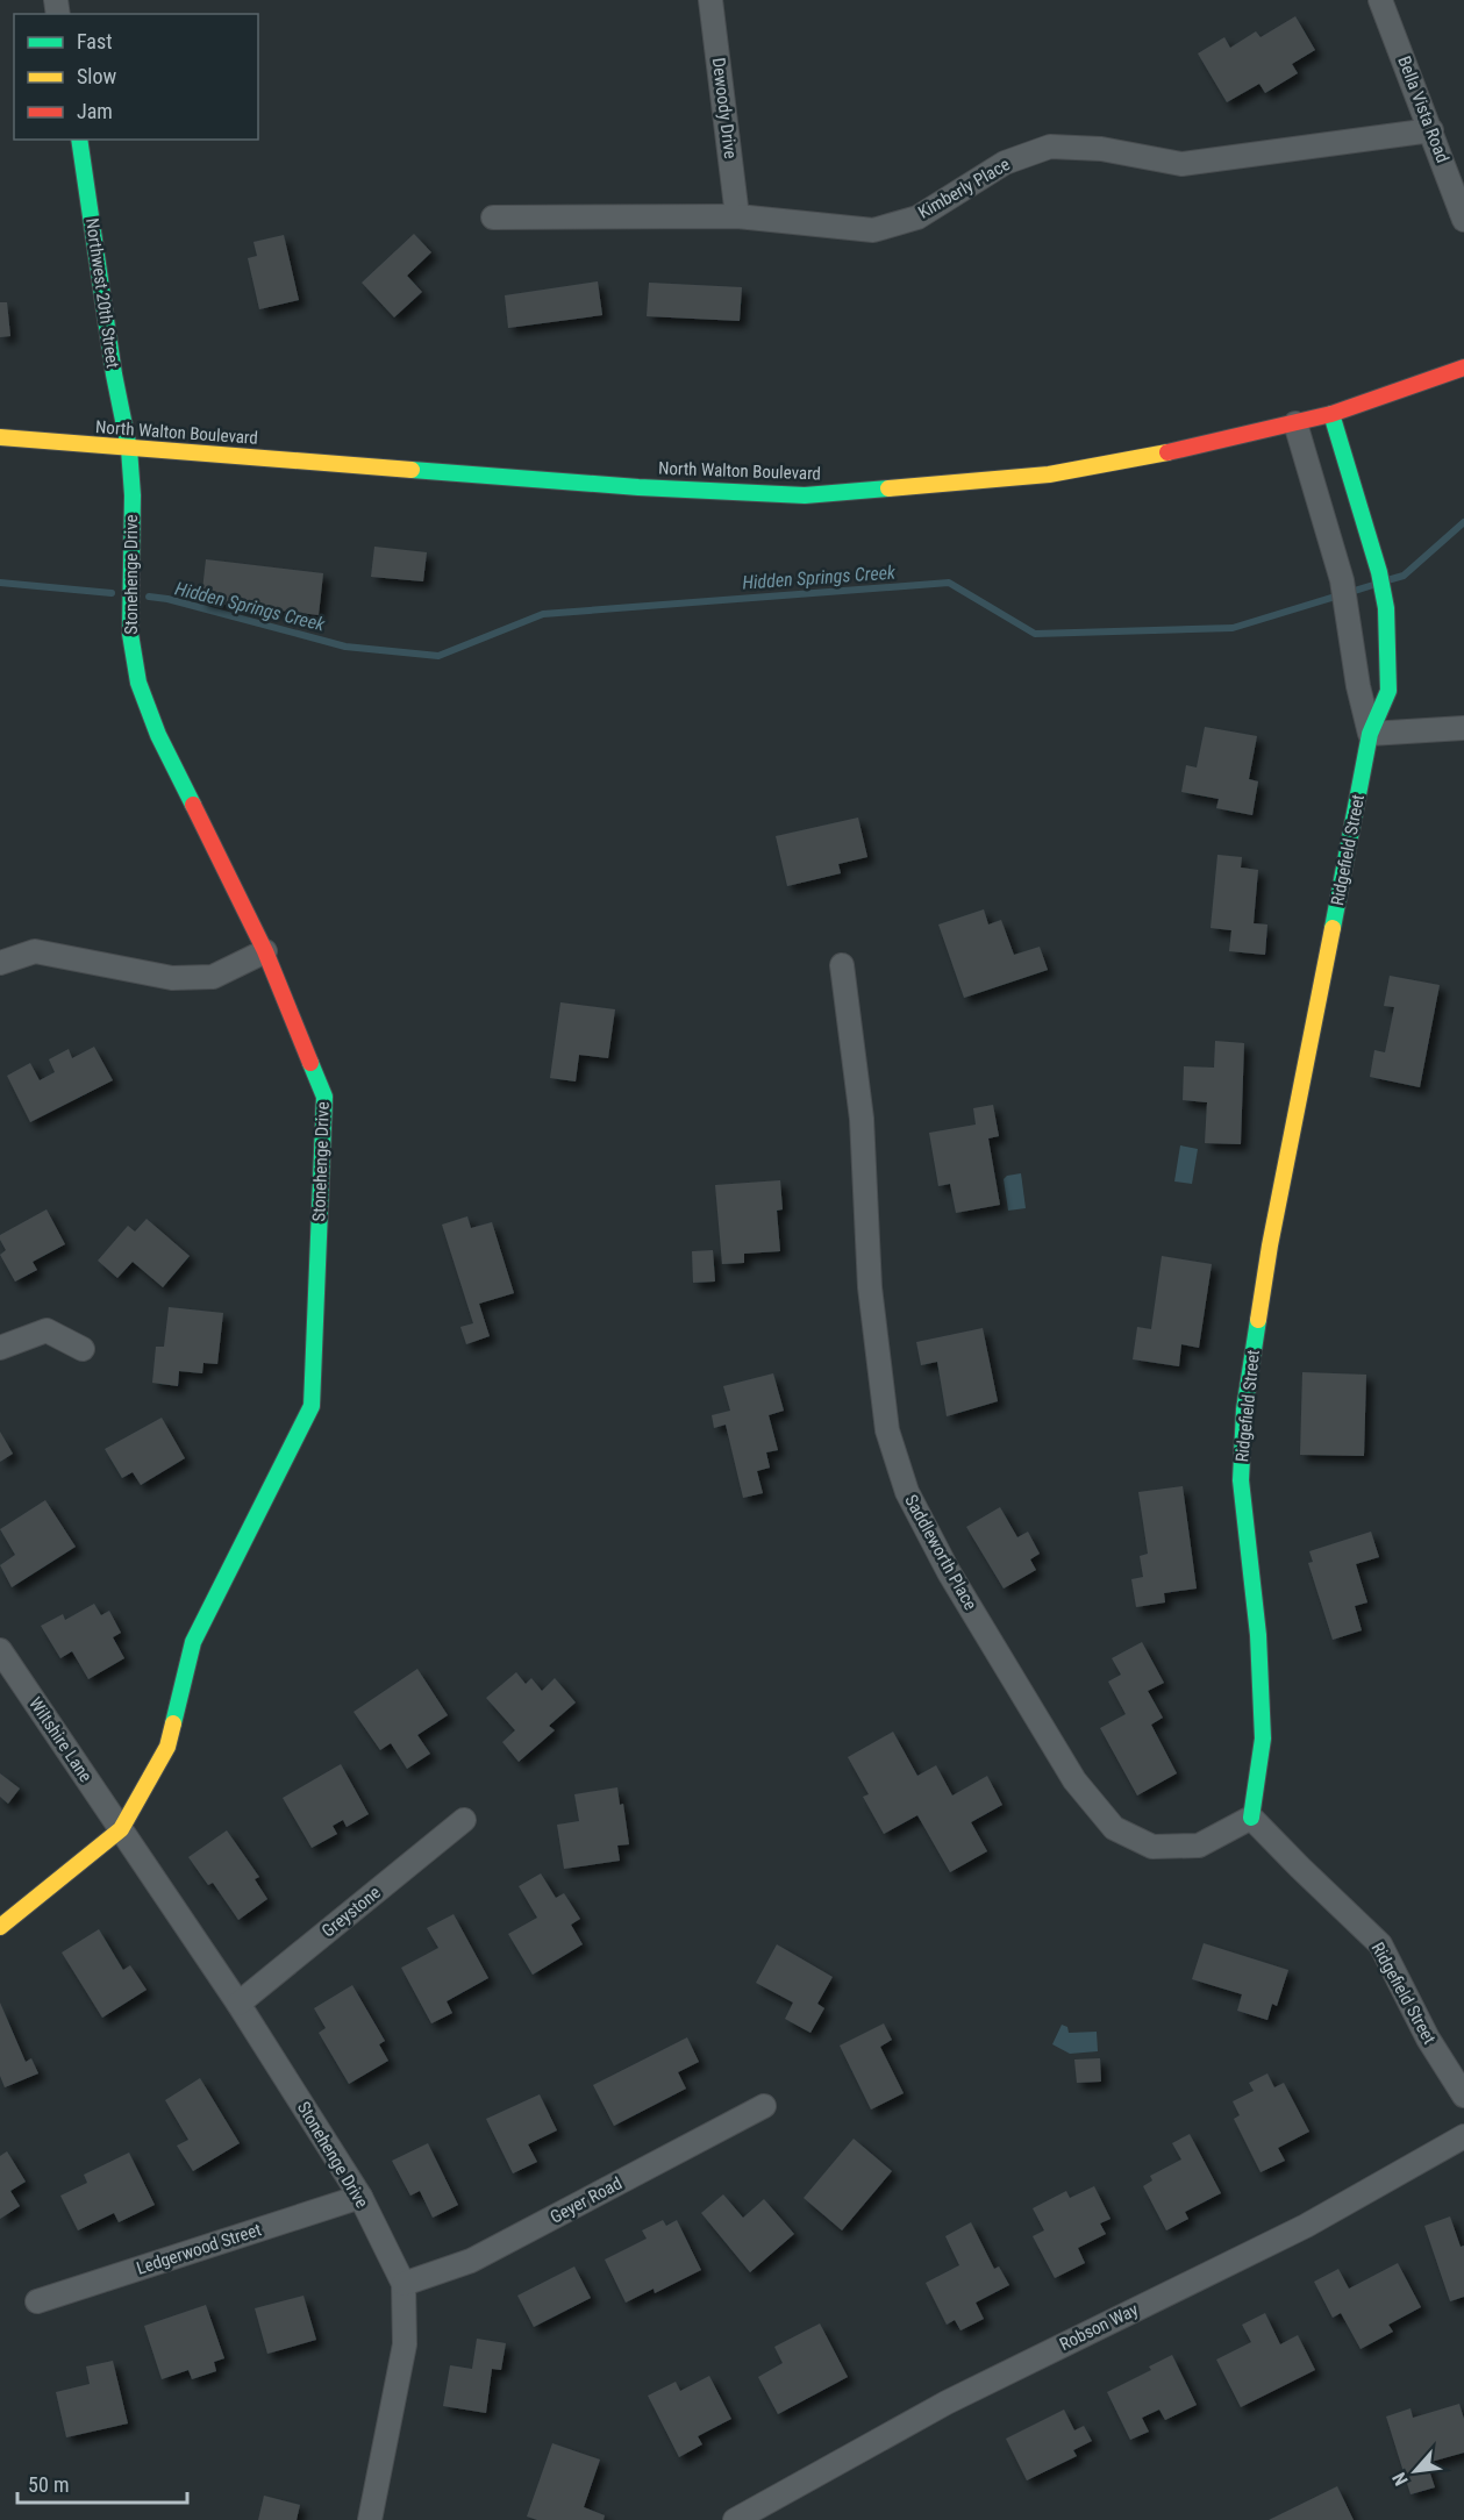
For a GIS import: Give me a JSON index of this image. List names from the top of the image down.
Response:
{
  "streets": {
    "street": [
      "Dewoody Drive",
      "Bella Vista Road",
      "Kimberly Place",
      "Northwest 20th Street",
      "North Walton Boulevard",
      "Stonehenge Drive",
      "Ridgefield Street",
      "Saddleworth Place",
      "Wiltshire Lane",
      "Greystone",
      "Geyer Road",
      "Ledgerwood Street",
      "Robson Way"
    ]
  },
  "crossings": [
    ["Dewoody Drive", "Kimberly Place"],
    ["Bella Vista Road", "Kimberly Place"],
    ["Northwest 20th Street", "North Walton Boulevard"],
    ["Northwest 20th Street", "Stonehenge Drive"],
    ["North Walton Boulevard", "Stonehenge Drive"],
    ["North Walton Boulevard", "Ridgefield Street"],
    ["Stonehenge Drive", "Wiltshire Lane"],
    ["Stonehenge Drive", "Greystone"],
    ["Stonehenge Drive", "Geyer Road"],
    ["Stonehenge Drive", "Ledgerwood Street"],
    ["Ridgefield Street", "Saddleworth Place"]
  ],
  "water": ["Hidden Springs Creek"],
  "legend": ["Fast", "Slow", "Jam"],
  "scale_bar": "50 m",
  "north": "bottom left"
}
